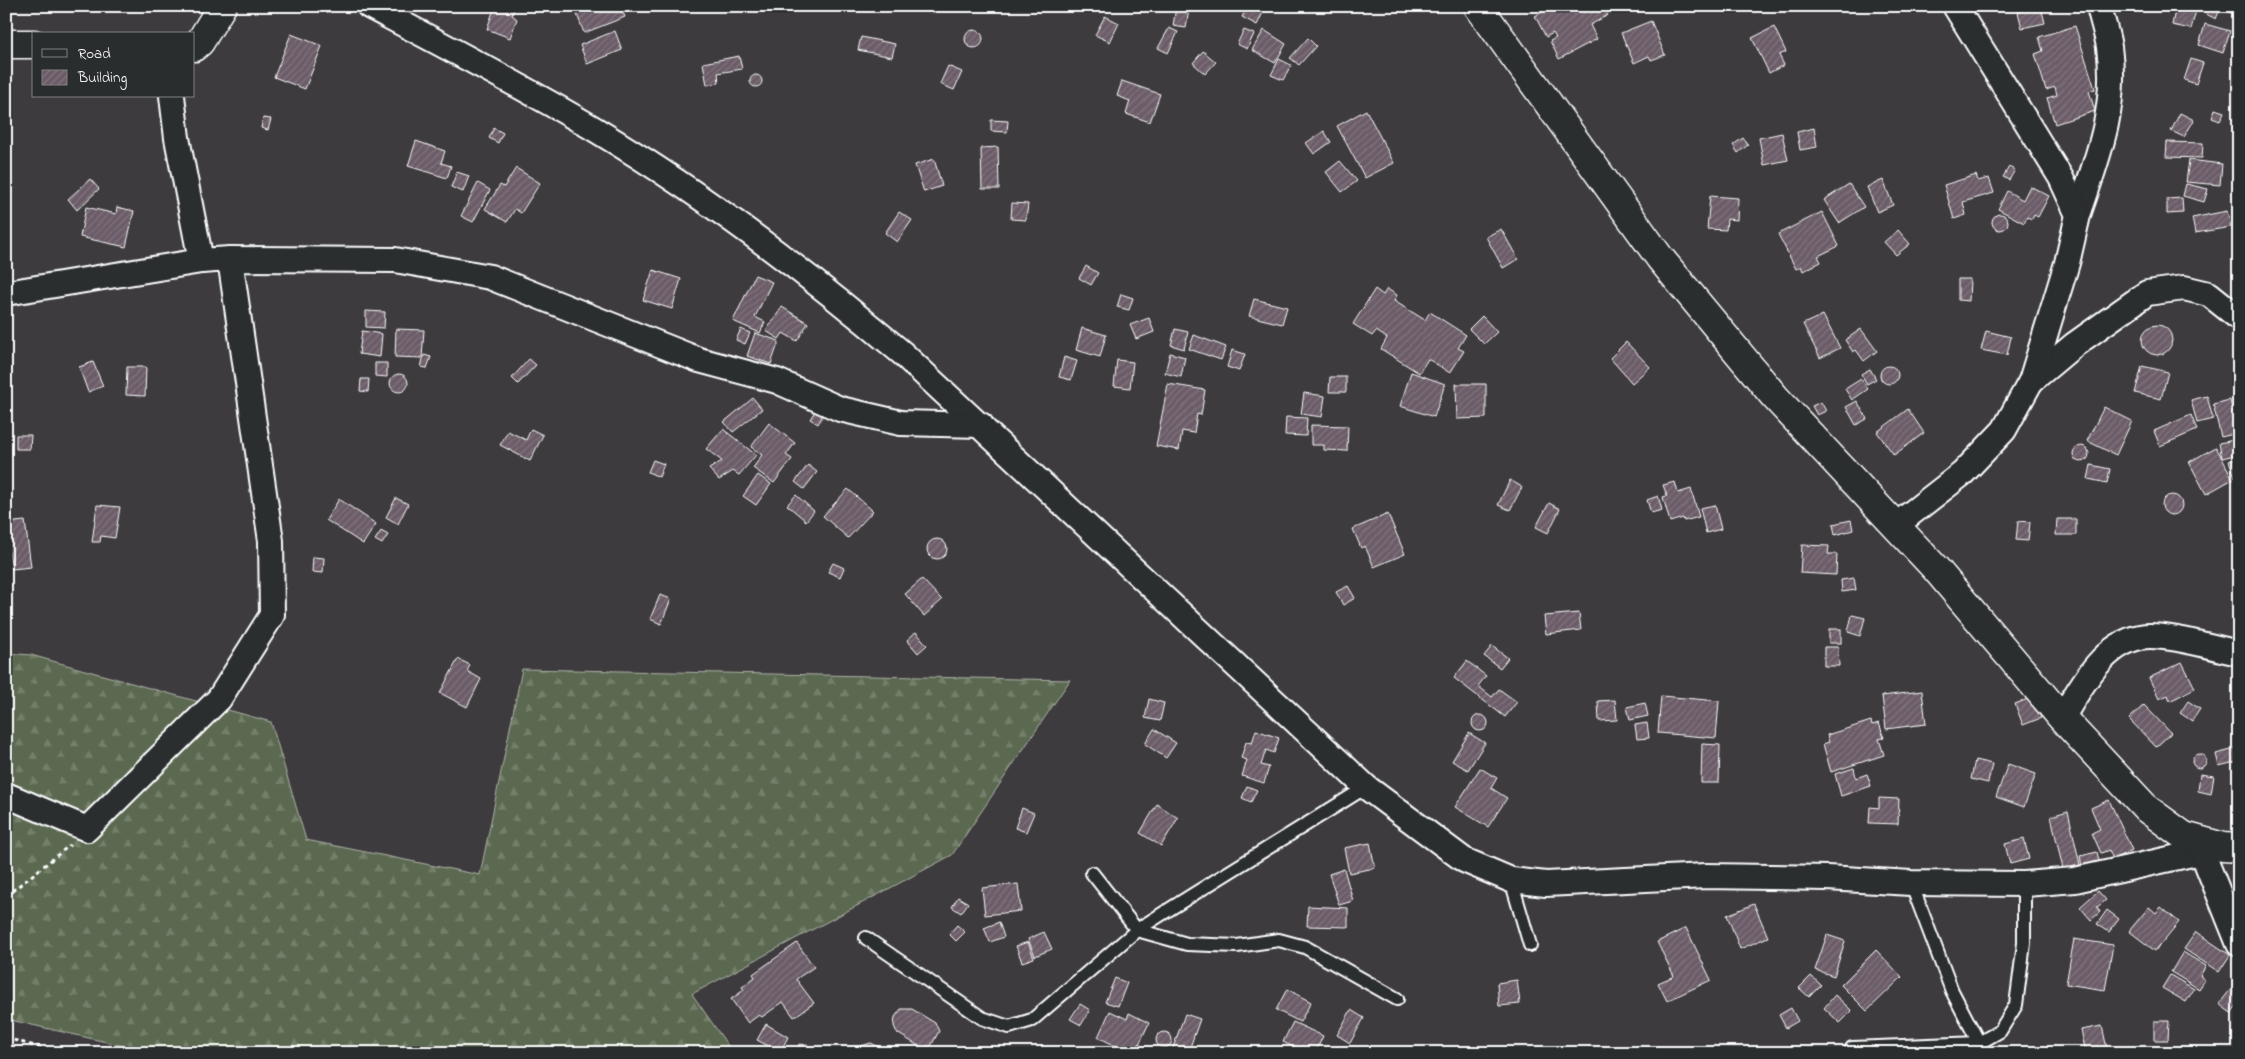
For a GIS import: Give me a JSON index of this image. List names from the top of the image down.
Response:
{
  "legend": ["Road", "Building"]
}
